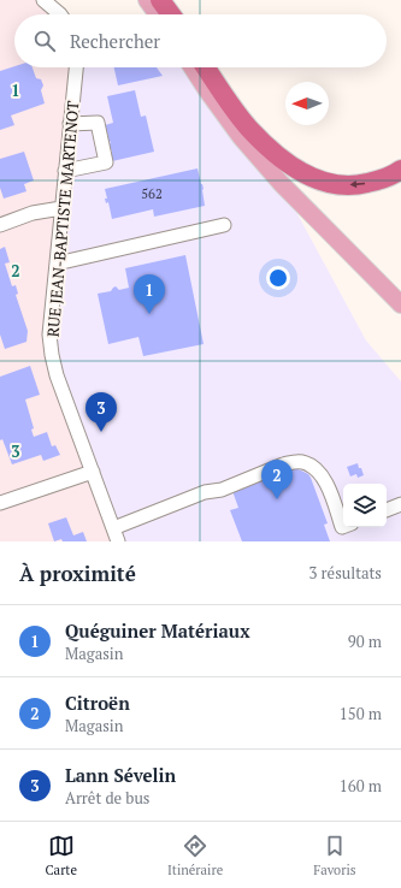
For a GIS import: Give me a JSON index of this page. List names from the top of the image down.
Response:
{
  "streets": {
    "street": ["RUE JEAN-BAPTISTE MARTENOT"]
  },
  "house_numbers": ["562"],
  "north": "left",
  "page": {
    "search": "Rechercher",
    "pins": ["1", "3", "2"],
    "heading": ["À proximité", "3 résultats"],
    "list": [
      {
        "mark": "1",
        "name": "Quéguiner Matériaux",
        "note": "Magasin",
        "value": "90 m"
      },
      {
        "mark": "2",
        "name": "Citroën",
        "note": "Magasin",
        "value": "150 m"
      },
      {
        "mark": "3",
        "name": "Lann Sévelin",
        "note": "Arrêt de bus",
        "value": "160 m"
      }
    ],
    "nav": ["Carte", "Itinéraire", "Favoris"]
  },
  "grid": {
    "rows": ["1", "2", "3"]
  }
}
